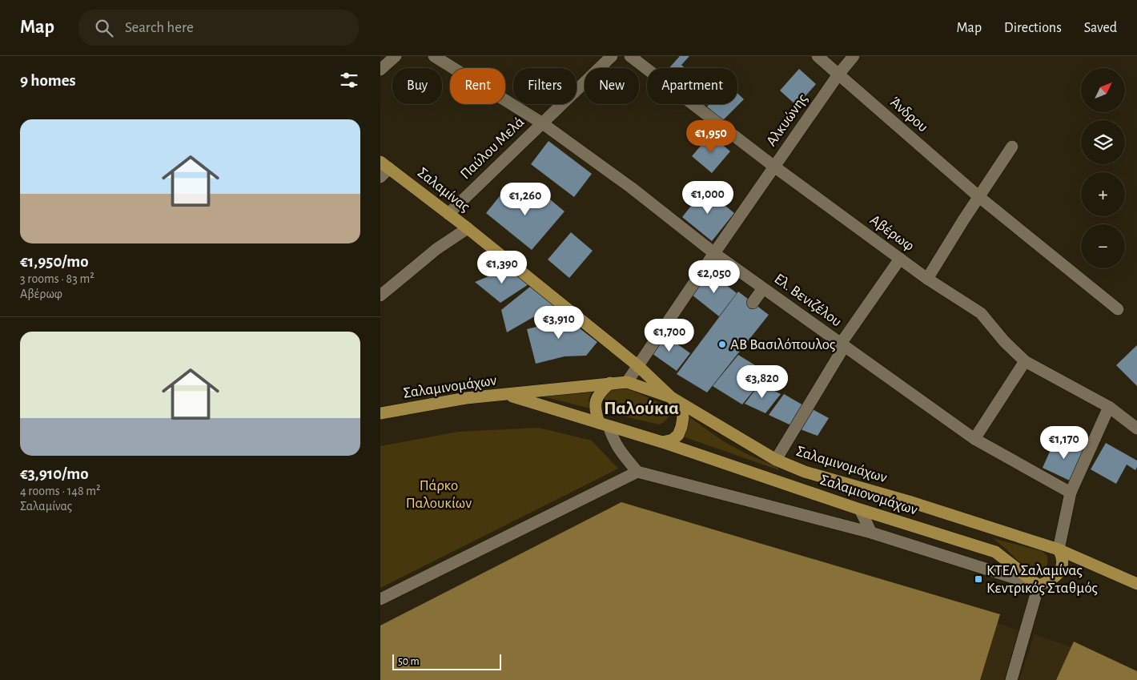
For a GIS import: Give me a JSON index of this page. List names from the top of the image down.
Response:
{
  "streets": {
    "main road": ["Σαλαμίνας", "Σαλαμινομάχων", "Σαλαμιονομάχων"],
    "street": [
      "Άνδρου",
      "Αλκυώνης",
      "Παύλου Μελά",
      "Αβέρωφ",
      "Ελ. Βενιζέλου"
    ]
  },
  "crossings": [
    ["Άνδρου", "Αλκυώνης"],
    ["Αλκυώνης", "Σαλαμίνας"],
    ["Αλκυώνης", "Αβέρωφ"],
    ["Αλκυώνης", "Ελ. Βενιζέλου"],
    ["Αλκυώνης", "Σαλαμινομάχων"],
    ["Παύλου Μελά", "Σαλαμίνας"],
    ["Παύλου Μελά", "Ελ. Βενιζέλου"],
    ["Σαλαμίνας", "Σαλαμινομάχων"],
    ["Σαλαμινομάχων", "Σαλαμιονομάχων"]
  ],
  "districts": ["Παλούκια"],
  "parks": ["Πάρκο Παλουκίων"],
  "places": {
    "other": ["ΑΒ Βασιλόπουλος"],
    "transit": ["ΚΤΕΛ Σαλαμίνας Κεντρικός Σταθμός"]
  },
  "scale_bar": "50 m",
  "north": "top right",
  "page": {
    "header": "Map",
    "search": "Search here",
    "nav": ["Map", "Directions", "Saved"],
    "heading": "9 homes",
    "map_buttons": ["+", "−"],
    "chip": [
      "Buy",
      "Rent",
      "Filters",
      "New",
      "Apartment"
    ],
    "list": [
      {
        "name": "€1,950/mo",
        "note": "3 rooms · 83 m² · Αβέρωφ"
      },
      {
        "name": "€3,910/mo",
        "note": "4 rooms · 148 m² · Σαλαμίνας"
      }
    ],
    "price": [
      "€1,950",
      "€1,000",
      "€1,260",
      "€1,390",
      "€2,050",
      "€3,910",
      "€1,700",
      "€3,820",
      "€1,170"
    ],
    "scale": "50 m"
  }
}
